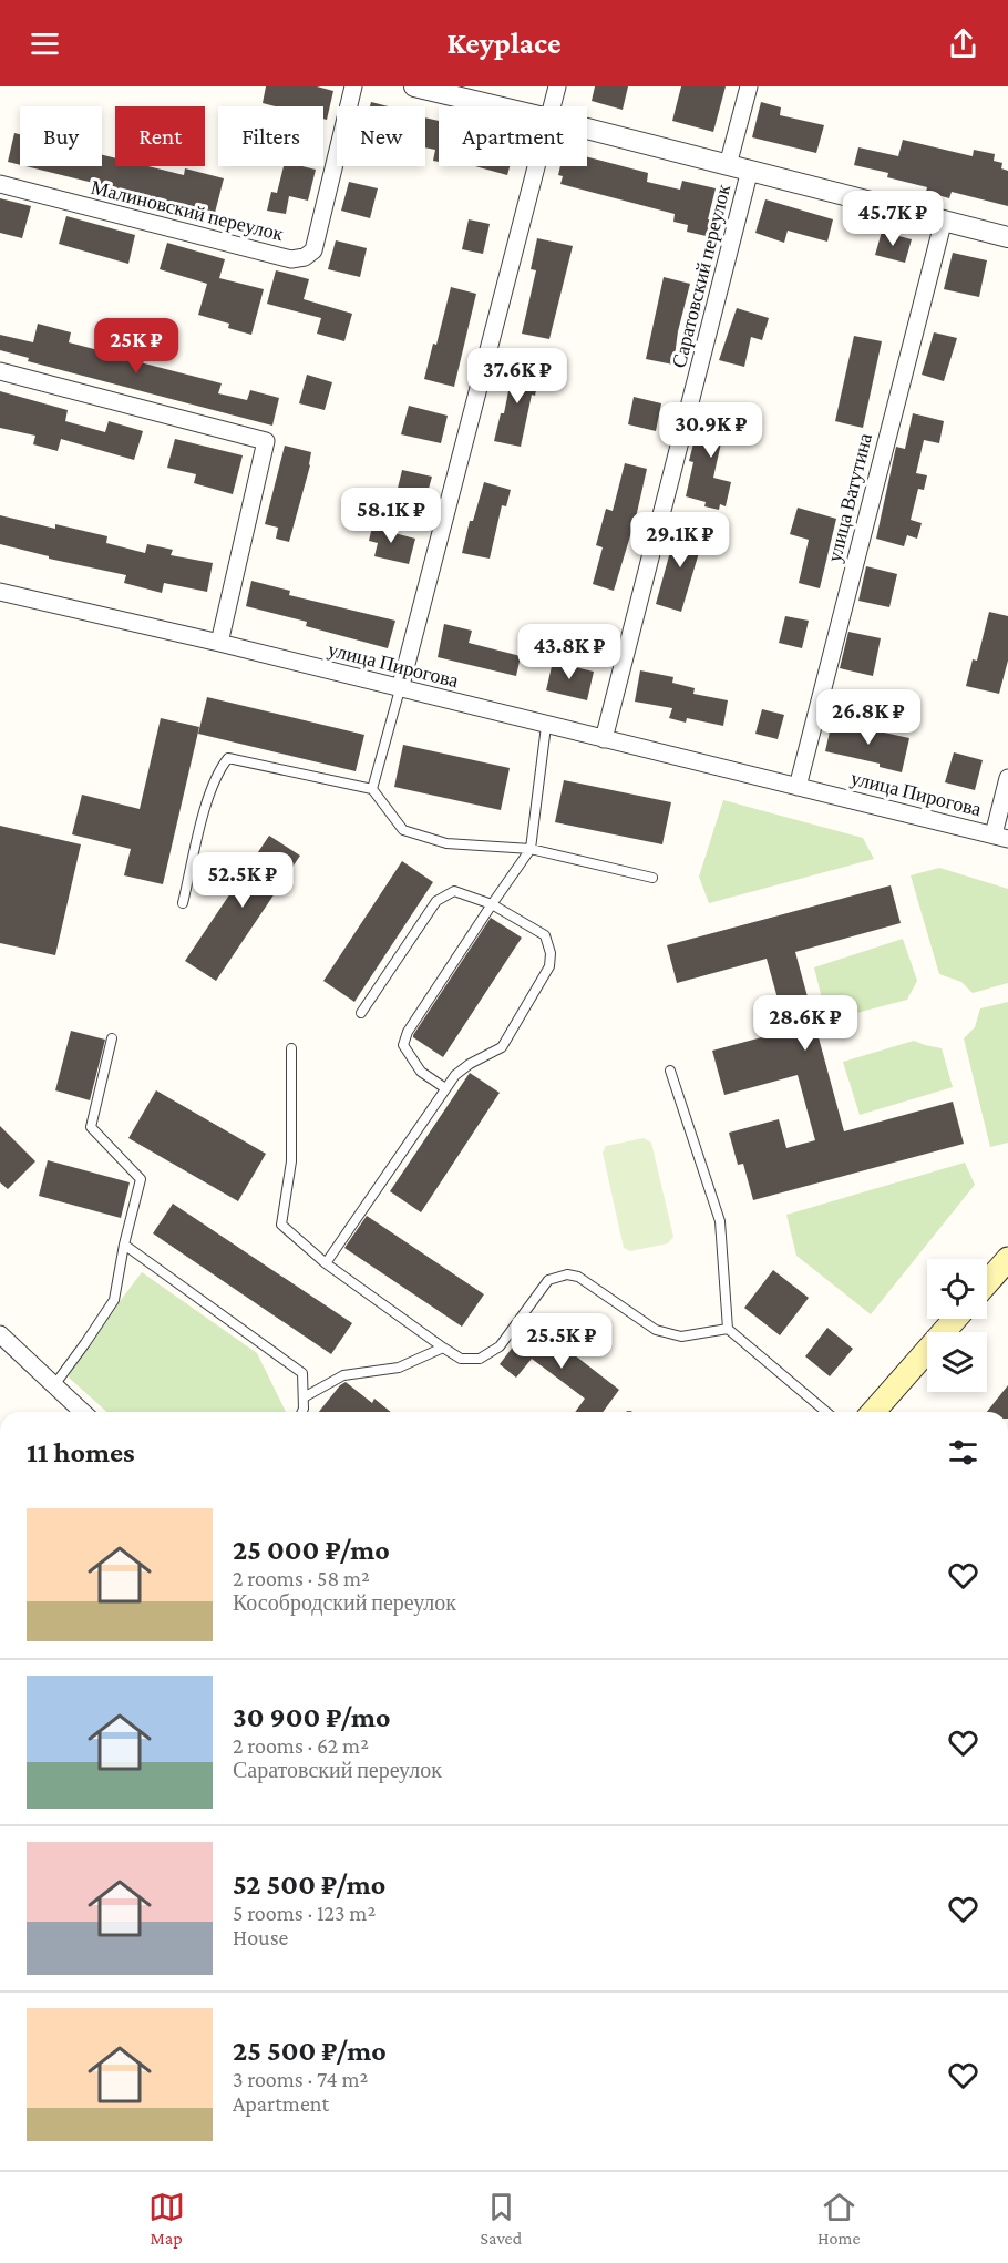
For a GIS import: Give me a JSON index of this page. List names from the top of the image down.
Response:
{
  "streets": {
    "street": [
      "Малиновский переулок",
      "Саратовский переулок",
      "улица Ватутина",
      "улица Пирогова"
    ]
  },
  "crossings": [
    ["Саратовский переулок", "улица Пирогова"],
    ["улица Ватутина", "улица Пирогова"]
  ],
  "page": {
    "header": "Keyplace",
    "chip": [
      "Buy",
      "Rent",
      "Filters",
      "New",
      "Apartment"
    ],
    "price": [
      "45.7K ₽",
      "25K ₽",
      "37.6K ₽",
      "30.9K ₽",
      "58.1K ₽",
      "29.1K ₽",
      "43.8K ₽",
      "26.8K ₽",
      "52.5K ₽",
      "28.6K ₽",
      "25.5K ₽"
    ],
    "heading": "11 homes",
    "list": [
      {
        "name": "25 000 ₽/mo",
        "note": "2 rooms · 58 m² · Кособродский переулок"
      },
      {
        "name": "30 900 ₽/mo",
        "note": "2 rooms · 62 m² · Саратовский переулок"
      },
      {
        "name": "52 500 ₽/mo",
        "note": "5 rooms · 123 m² · House"
      },
      {
        "name": "25 500 ₽/mo",
        "note": "3 rooms · 74 m² · Apartment"
      }
    ],
    "tabs": ["Map", "Saved", "Home"]
  }
}
